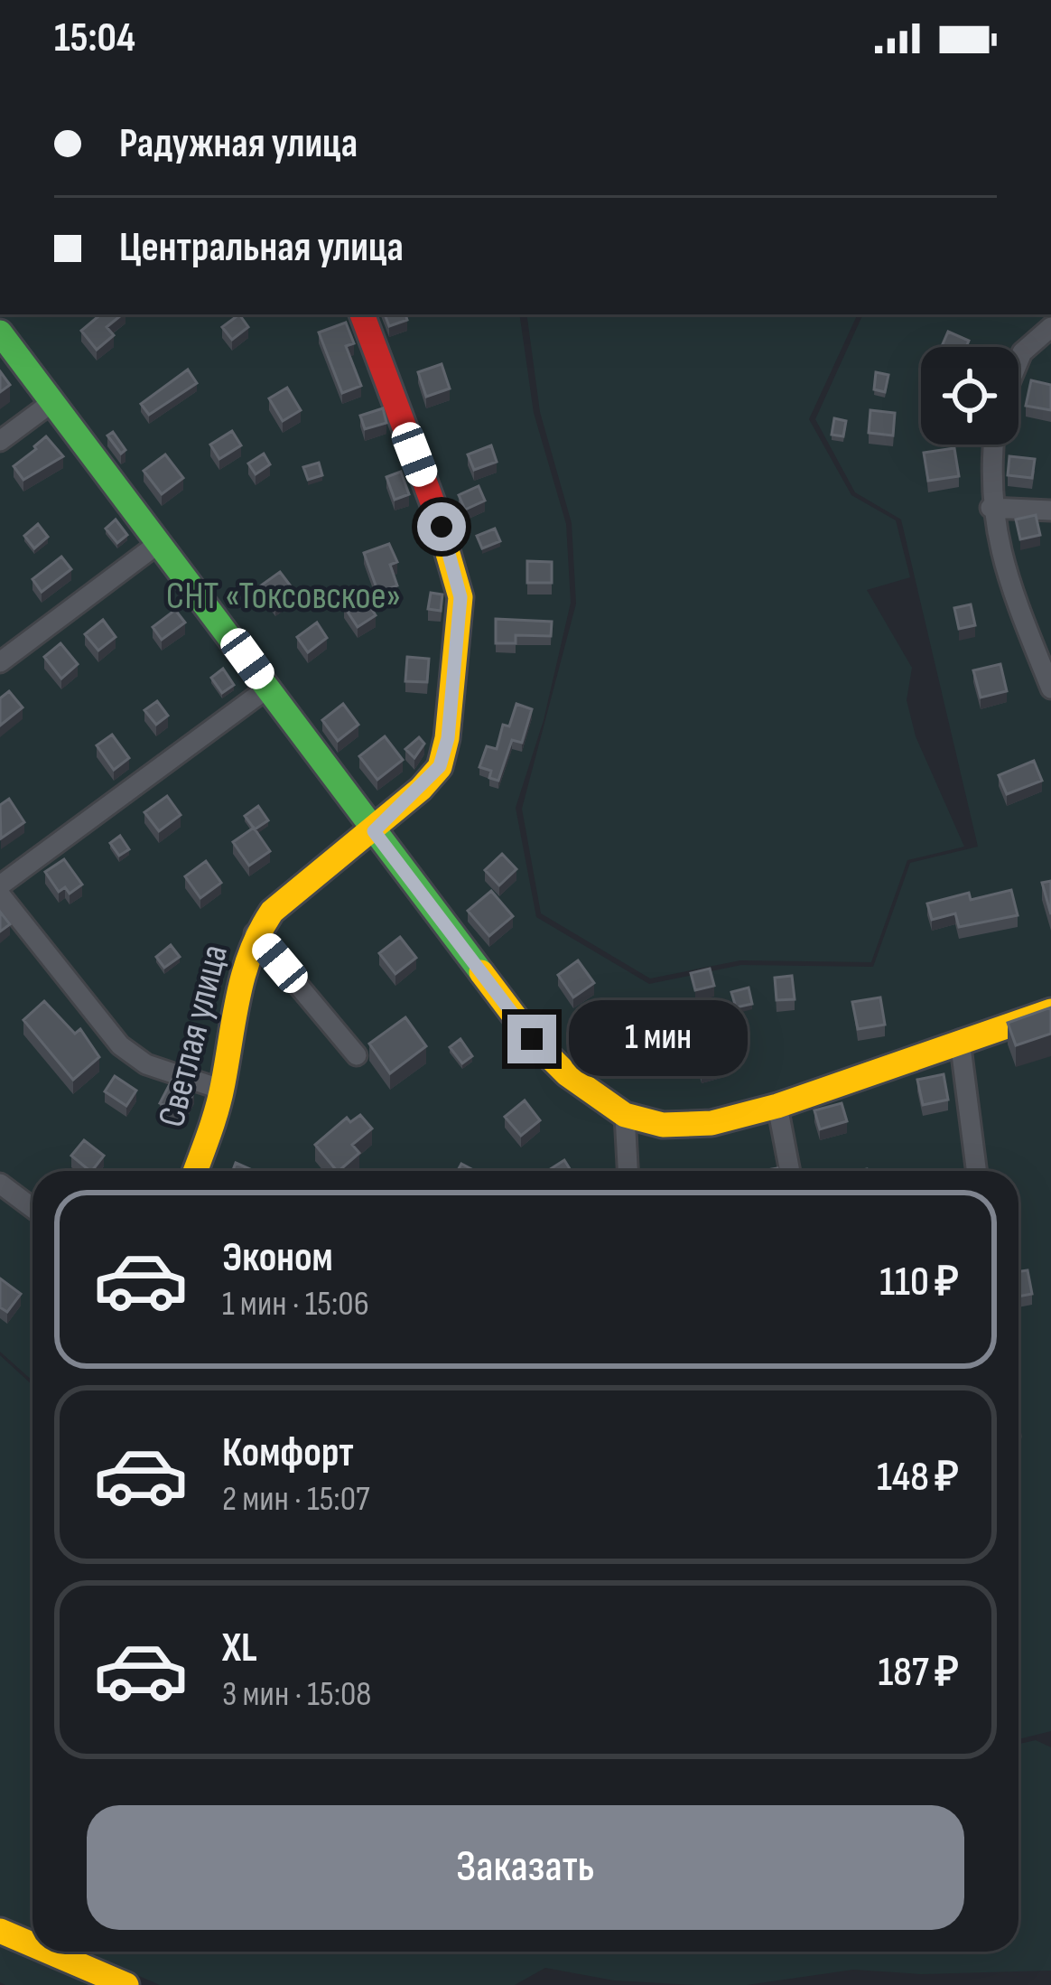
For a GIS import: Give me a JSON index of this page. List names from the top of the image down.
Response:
{
  "streets": {
    "street": ["Светлая улица"]
  },
  "parks": ["СНТ «Токсовское»"],
  "page": {
    "status": "15:04",
    "banner": ["Радужная улица", "Центральная улица"],
    "bubble": "1 мин",
    "list": [
      {
        "name": "Эконом",
        "note": "1 мин · 15:06",
        "value": "110 ₽"
      },
      {
        "name": "Комфорт",
        "note": "2 мин · 15:07",
        "value": "148 ₽"
      },
      {
        "name": "XL",
        "note": "3 мин · 15:08",
        "value": "187 ₽"
      }
    ],
    "buttons": "Заказать"
  }
}
